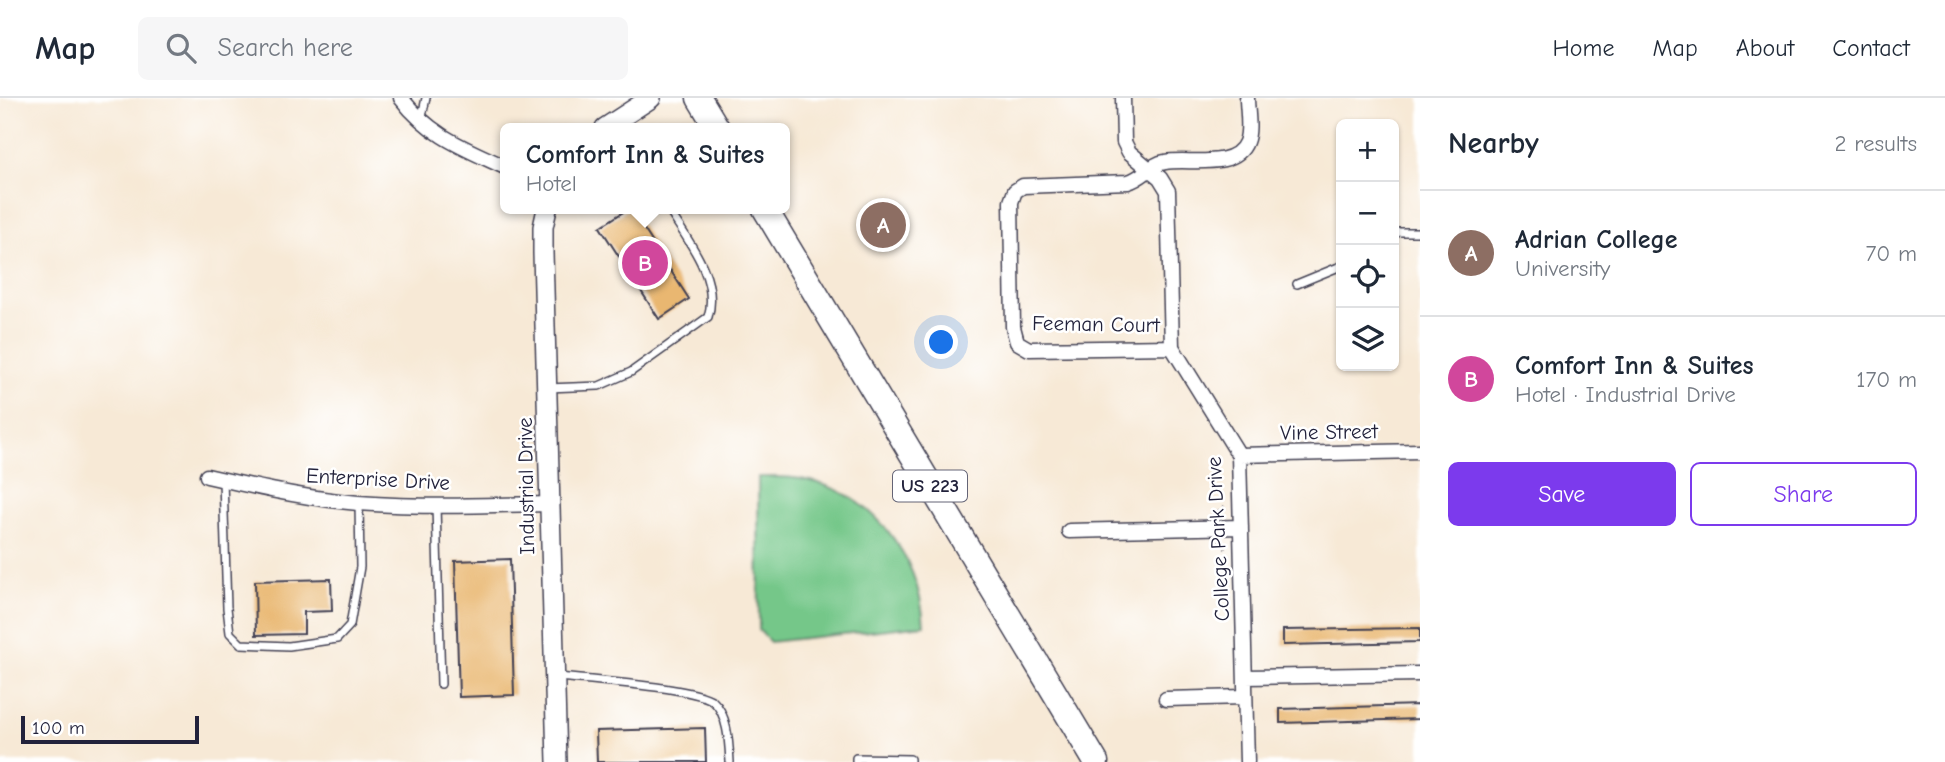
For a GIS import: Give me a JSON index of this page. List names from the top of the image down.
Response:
{
  "streets": {
    "highway": ["US 223"],
    "street": [
      "Feeman Court",
      "Vine Street",
      "Enterprise Drive",
      "Industrial Drive",
      "College Park Drive"
    ]
  },
  "crossings": [
    ["Feeman Court", "College Park Drive"],
    ["Vine Street", "College Park Drive"],
    ["Enterprise Drive", "Industrial Drive"]
  ],
  "scale_bar": "100 m",
  "page": {
    "header": "Map",
    "search": "Search here",
    "nav": [
      "Home",
      "Map",
      "About",
      "Contact"
    ],
    "heading": ["Nearby", "2 results"],
    "map_buttons": ["+", "−"],
    "popup": ["Comfort Inn & Suites", "Hotel"],
    "list": [
      {
        "mark": "A",
        "name": "Adrian College",
        "note": "University",
        "value": "70 m"
      },
      {
        "mark": "B",
        "name": "Comfort Inn & Suites",
        "note": "Hotel · Industrial Drive",
        "value": "170 m"
      }
    ],
    "pins": ["A", "B"],
    "buttons": ["Save", "Share"],
    "scale": "100 m"
  }
}
